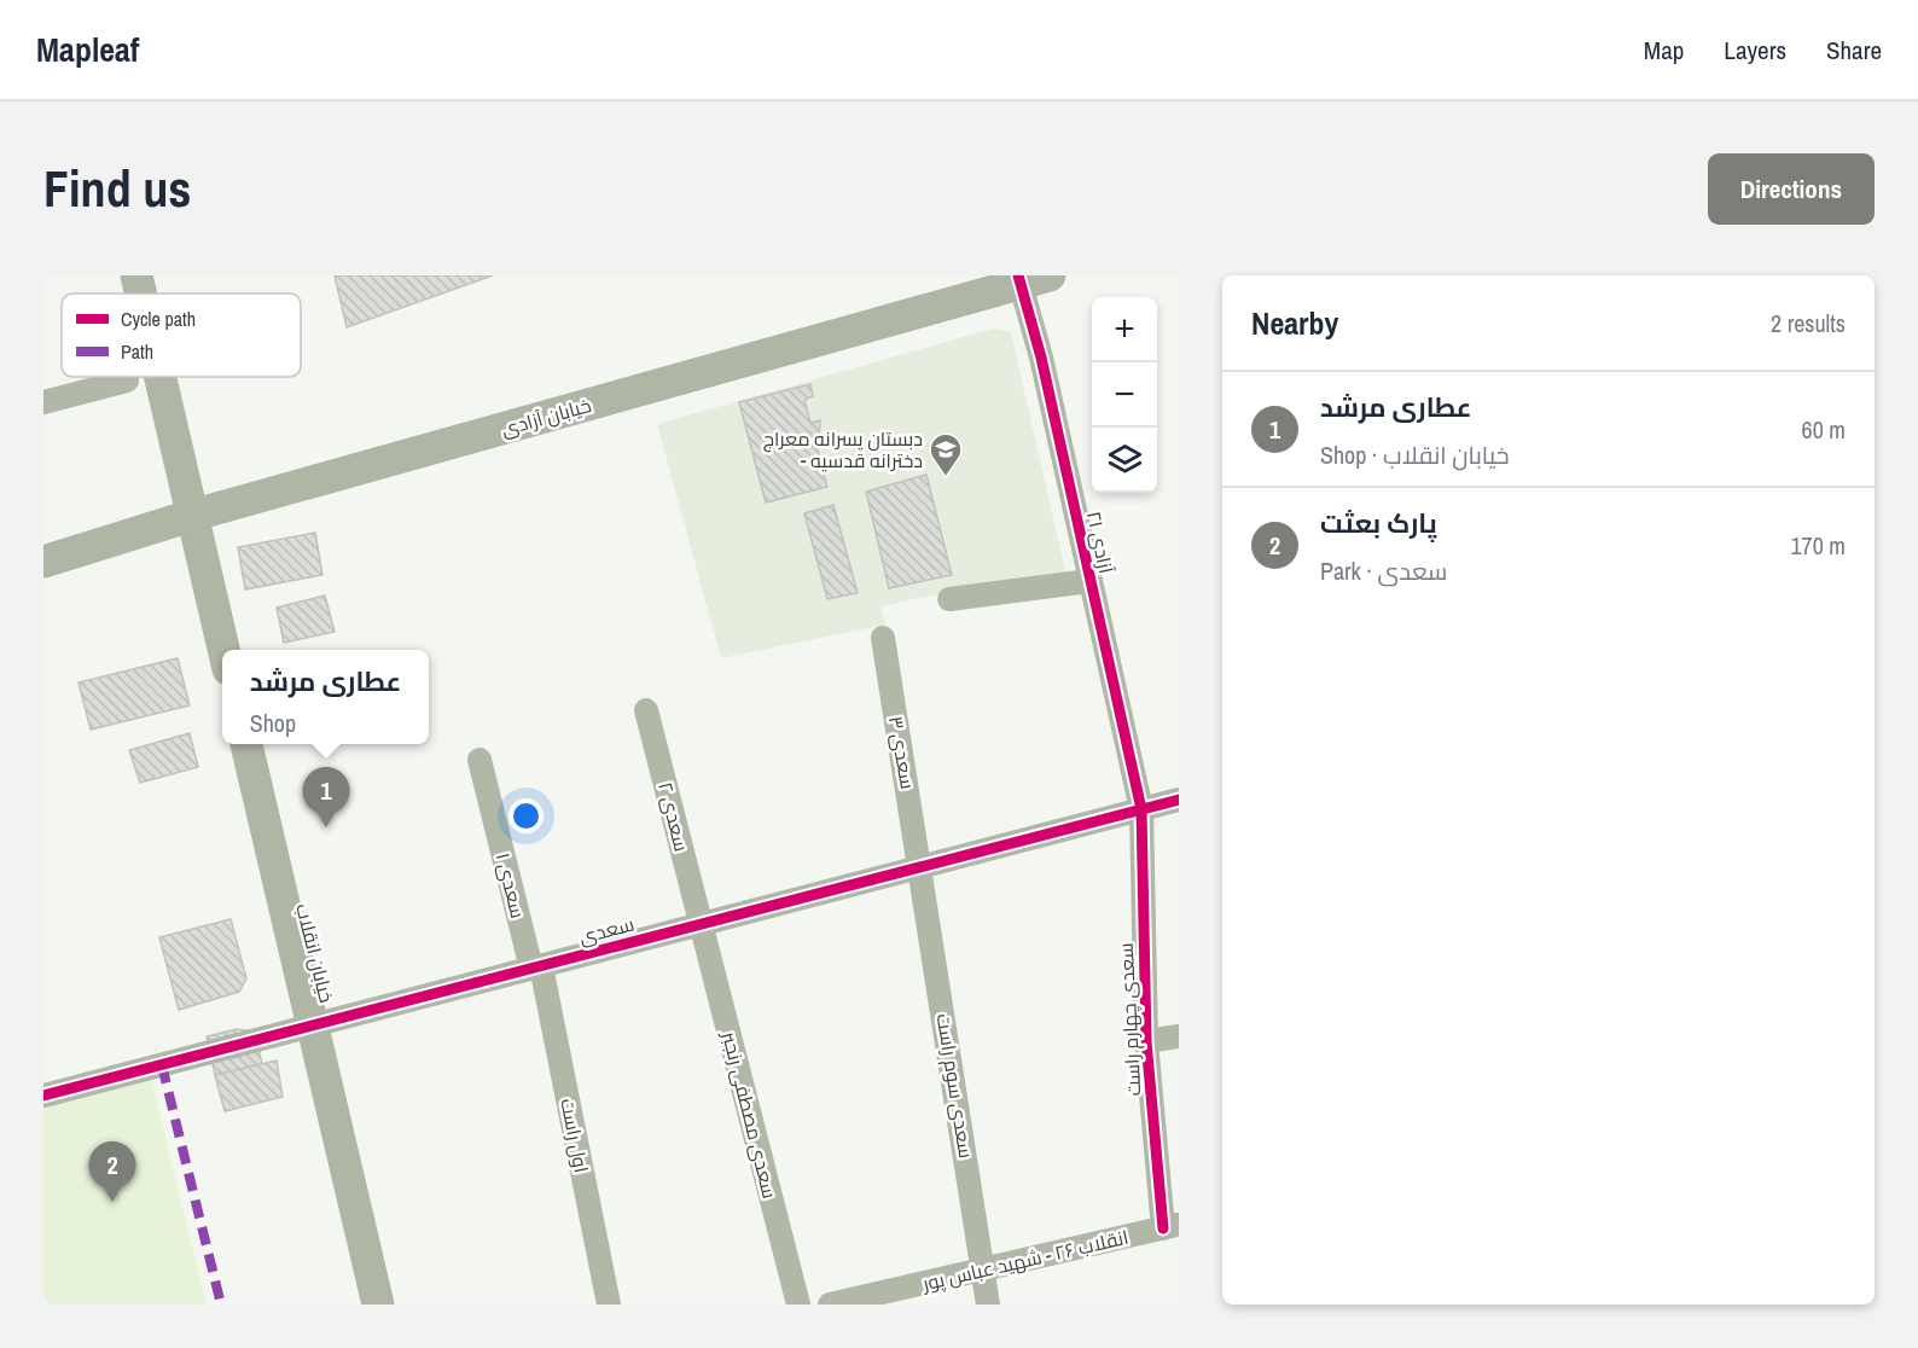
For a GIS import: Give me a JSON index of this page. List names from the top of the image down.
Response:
{
  "streets": {
    "main road": ["خیابان آزادی", "خیابان انقلاب"],
    "street": [
      "آزادی ۲۱",
      "سعدی ۳",
      "سعدی ۲",
      "سعدی ۱",
      "سعدی",
      "سعدی چهارم راست",
      "سعدی سوم راست",
      "سعدی مصطفی رنجبر",
      "اول راست",
      "انقلاب ۲۶ - شهید عباس پور"
    ]
  },
  "crossings": [
    ["خیابان آزادی", "آزادی ۲۱"],
    ["آزادی ۲۱", "سعدی"],
    ["آزادی ۲۱", "سعدی چهارم راست"],
    ["سعدی ۳", "سعدی"],
    ["سعدی ۳", "سعدی سوم راست"],
    ["سعدی ۲", "سعدی"],
    ["سعدی ۲", "سعدی مصطفی رنجبر"],
    ["سعدی ۱", "سعدی"],
    ["سعدی ۱", "اول راست"],
    ["سعدی", "خیابان انقلاب"],
    ["سعدی", "سعدی چهارم راست"],
    ["سعدی", "سعدی سوم راست"],
    ["سعدی", "سعدی مصطفی رنجبر"],
    ["سعدی", "اول راست"],
    ["سعدی چهارم راست", "انقلاب ۲۶ - شهید عباس پور"],
    ["سعدی سوم راست", "انقلاب ۲۶ - شهید عباس پور"]
  ],
  "places": {
    "school or university": ["دبستان پسرانه معراج - دخترانه قدسیه"]
  },
  "legend": ["Cycle path", "Path"],
  "page": {
    "header": "Mapleaf",
    "nav": ["Map", "Layers", "Share"],
    "buttons": "Directions",
    "title": "Find us",
    "heading": ["Nearby", "2 results"],
    "map_buttons": ["+", "−"],
    "list": [
      {
        "mark": "1",
        "name": "عطاری مرشد",
        "note": "Shop · خیابان انقلاب",
        "value": "60 m"
      },
      {
        "mark": "2",
        "name": "پارک بعثت",
        "note": "Park · سعدی",
        "value": "170 m"
      }
    ],
    "popup": ["عطاری مرشد", "Shop"],
    "pins": ["1", "2"]
  }
}
